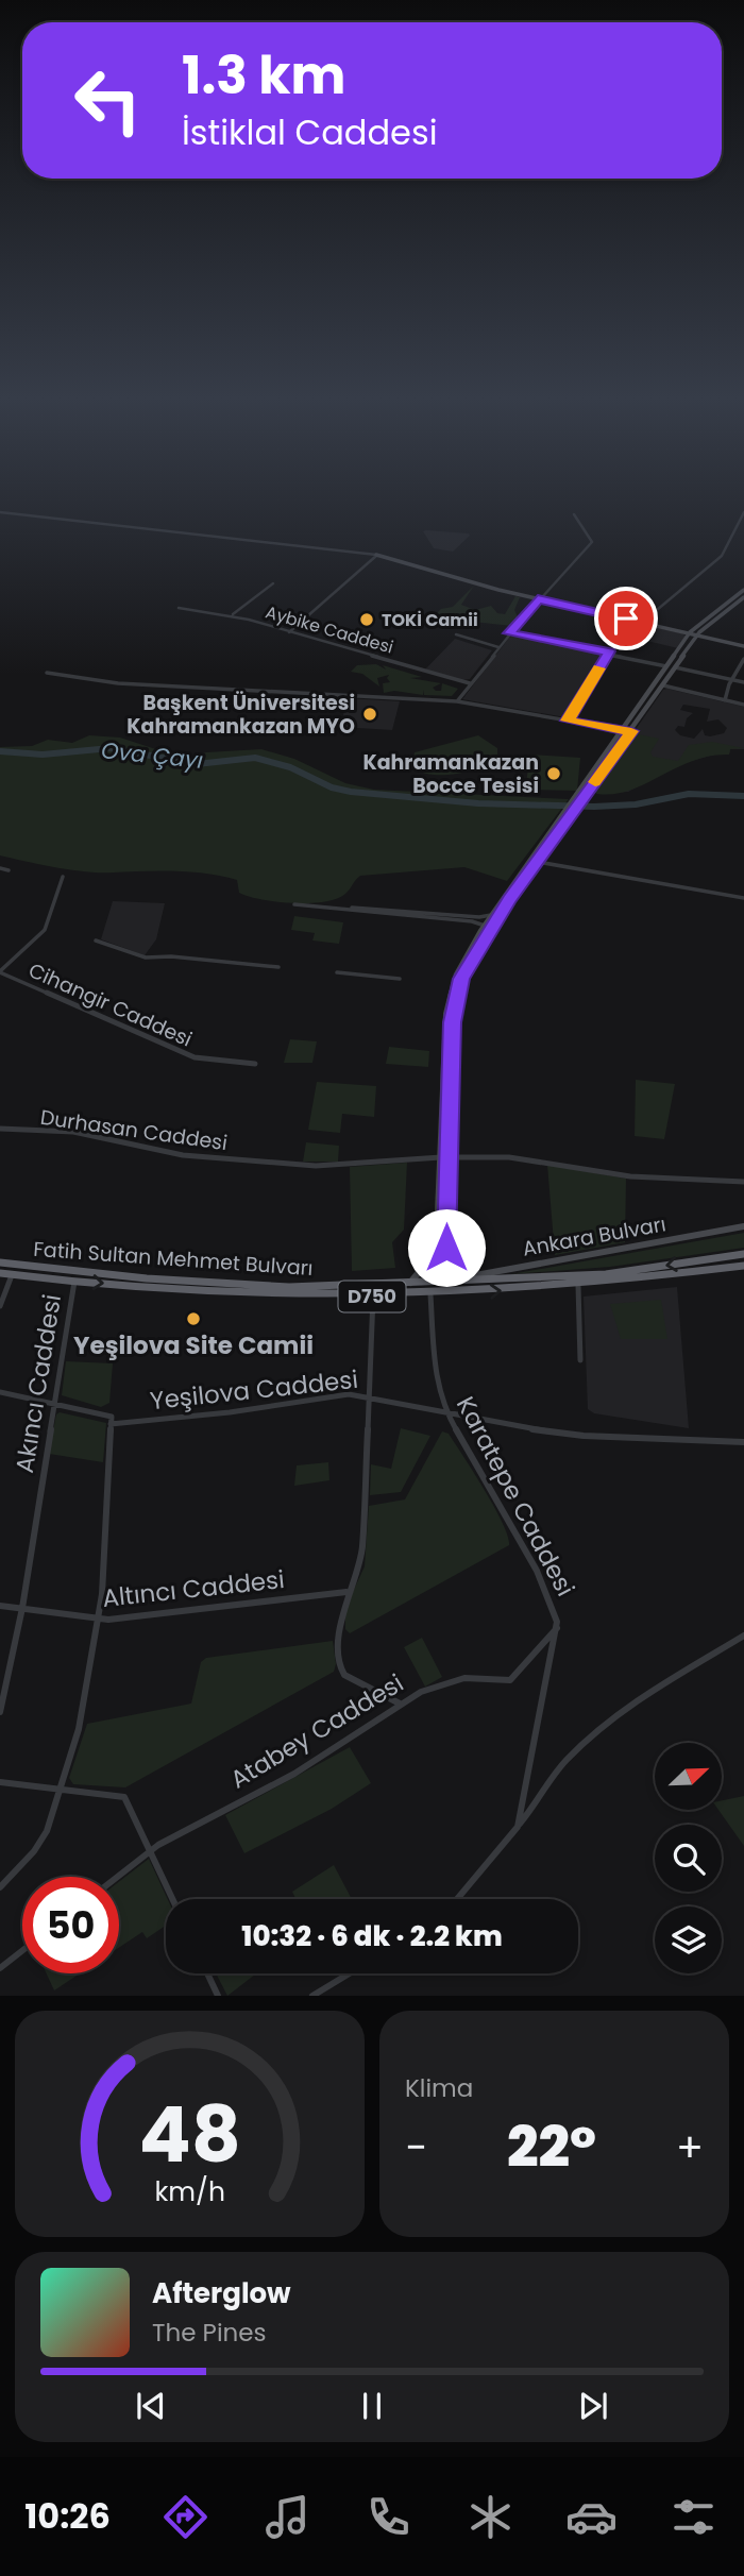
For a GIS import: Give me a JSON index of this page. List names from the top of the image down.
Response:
{
  "streets": {
    "highway": ["Fatih Sultan Mehmet Bulvarı", "D750"],
    "main road": ["Ankara Bulvarı"],
    "street": [
      "Aybike Caddesi",
      "Cihangir Caddesi",
      "Durhasan Caddesi",
      "Akıncı Caddesi",
      "Yeşilova Caddesi",
      "Karatepe Caddesi",
      "Altıncı Caddesi",
      "Atabey Caddesi"
    ]
  },
  "crossings": [
    ["Ankara Bulvarı", "Fatih Sultan Mehmet Bulvarı"],
    ["Fatih Sultan Mehmet Bulvarı", "Akıncı Caddesi"],
    ["Fatih Sultan Mehmet Bulvarı", "Karatepe Caddesi"],
    ["Akıncı Caddesi", "Yeşilova Caddesi"],
    ["Akıncı Caddesi", "Altıncı Caddesi"],
    ["Yeşilova Caddesi", "Karatepe Caddesi"],
    ["Karatepe Caddesi", "Atabey Caddesi"]
  ],
  "water": ["Ova Çayı"],
  "places": [
    "TOKİ Camii",
    "Başkent Üniversitesi Kahramankazan MYO",
    "Kahramankazan Bocce Tesisi",
    "Yeşilova Site Camii"
  ],
  "north": "top right",
  "page": {
    "turn": ["1.3 km", "İstiklal Caddesi"],
    "limit": "50",
    "trip": "10:32 · 6 dk · 2.2 km",
    "tile": "Klima",
    "heat": ["−", "22°", "+"],
    "song": ["Afterglow", "The Pines"],
    "tabs": "10:26",
    "gauge": ["48", "km/h"]
  }
}
